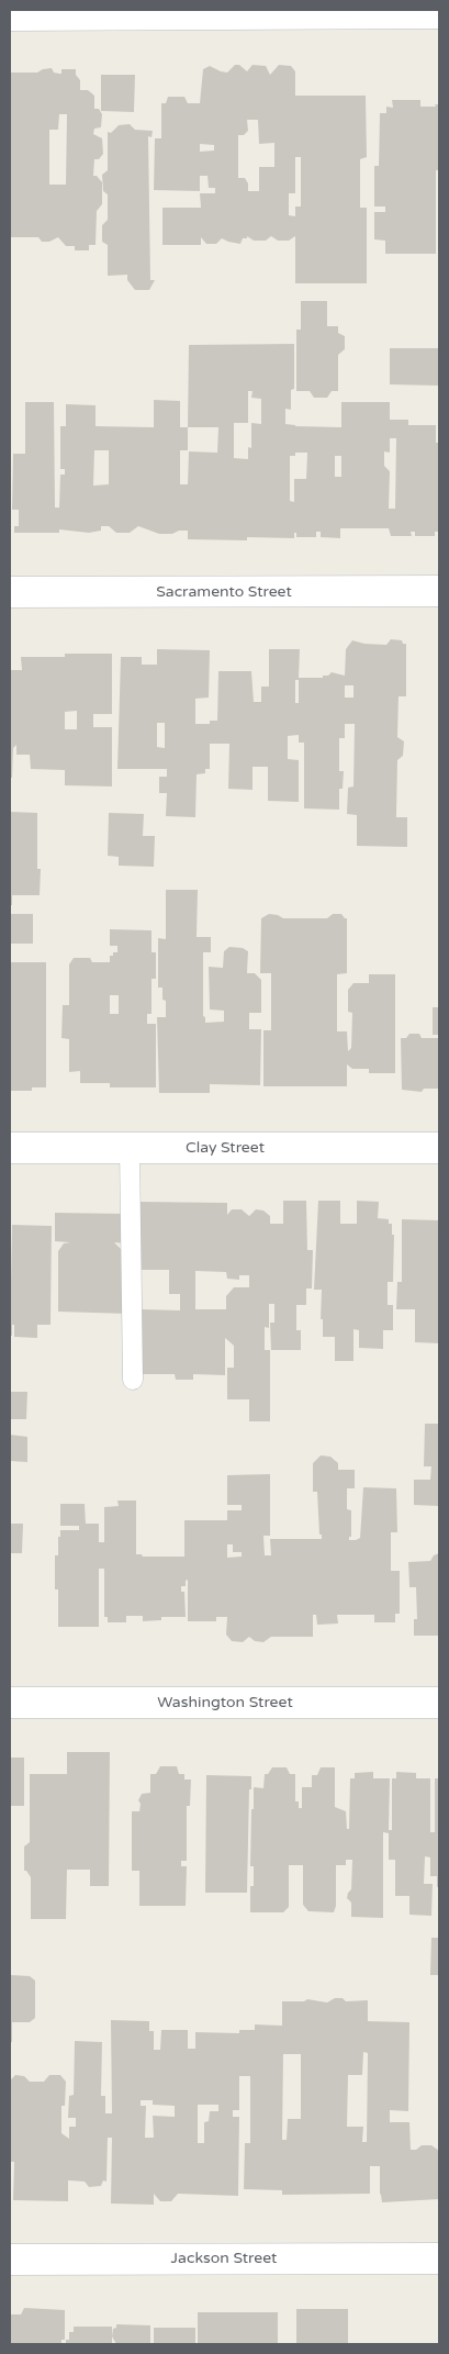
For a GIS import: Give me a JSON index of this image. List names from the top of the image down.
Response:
{
  "streets": {
    "street": [
      "Sacramento Street",
      "Clay Street",
      "Washington Street",
      "Jackson Street"
    ]
  }
}
